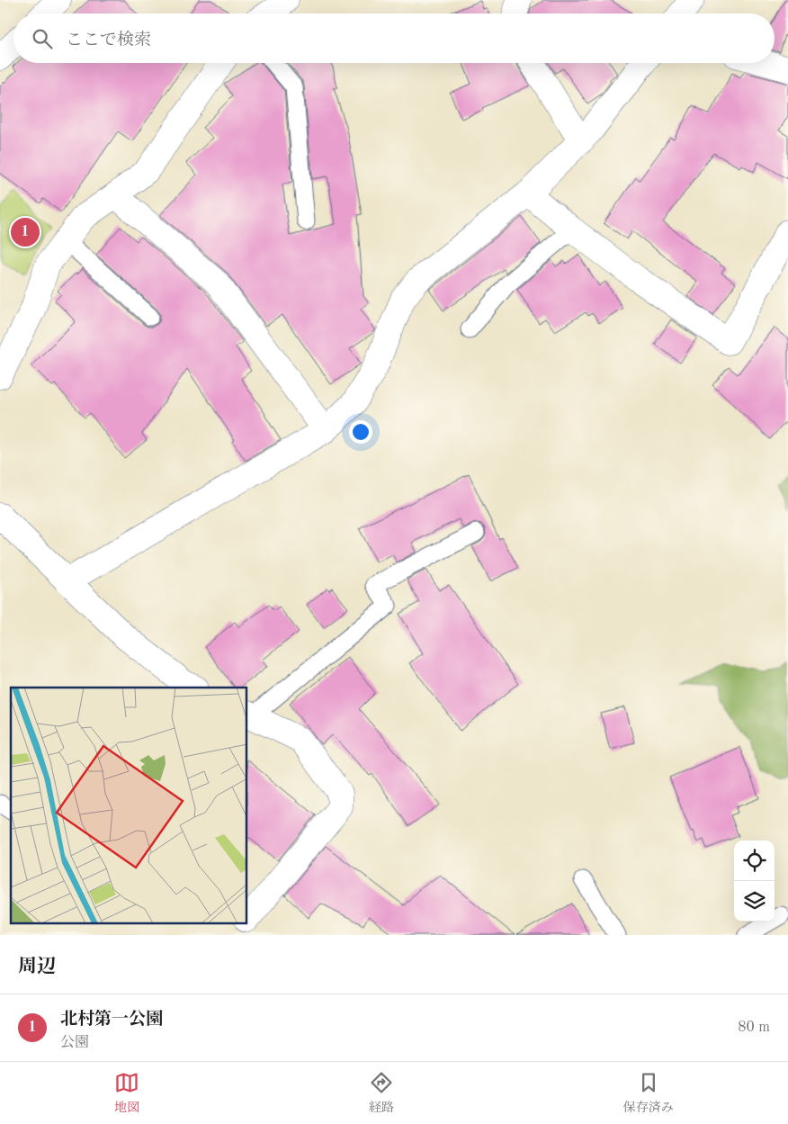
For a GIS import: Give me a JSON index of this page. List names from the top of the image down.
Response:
{
  "page": {
    "search": "ここで検索",
    "pins": "1",
    "heading": "周辺",
    "list": [
      {
        "mark": "1",
        "name": "北村第一公園",
        "note": "公園",
        "value": "80 m"
      }
    ],
    "nav": ["地図", "経路", "保存済み"]
  }
}
